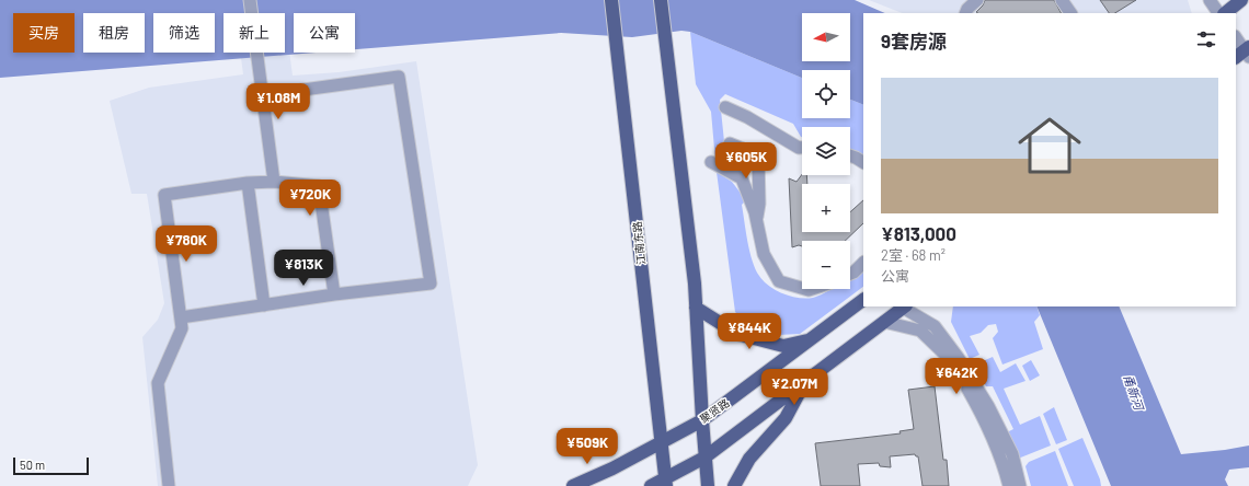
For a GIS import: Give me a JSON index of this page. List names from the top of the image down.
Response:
{
  "streets": {
    "main road": ["江南东路", "聚贤路"]
  },
  "crossings": [
    ["江南东路", "聚贤路"]
  ],
  "water": ["甬新河"],
  "scale_bar": "50 m",
  "north": "left",
  "page": {
    "map_buttons": ["+", "−"],
    "chip": [
      "买房",
      "租房",
      "筛选",
      "新上",
      "公寓"
    ],
    "heading": "9套房源",
    "list": [
      {
        "name": "¥813,000",
        "note": "2室 · 68 m² · 公寓"
      }
    ],
    "price": [
      "¥1.08M",
      "¥605K",
      "¥720K",
      "¥780K",
      "¥813K",
      "¥844K",
      "¥642K",
      "¥2.07M",
      "¥509K"
    ],
    "scale": "50 m"
  }
}
